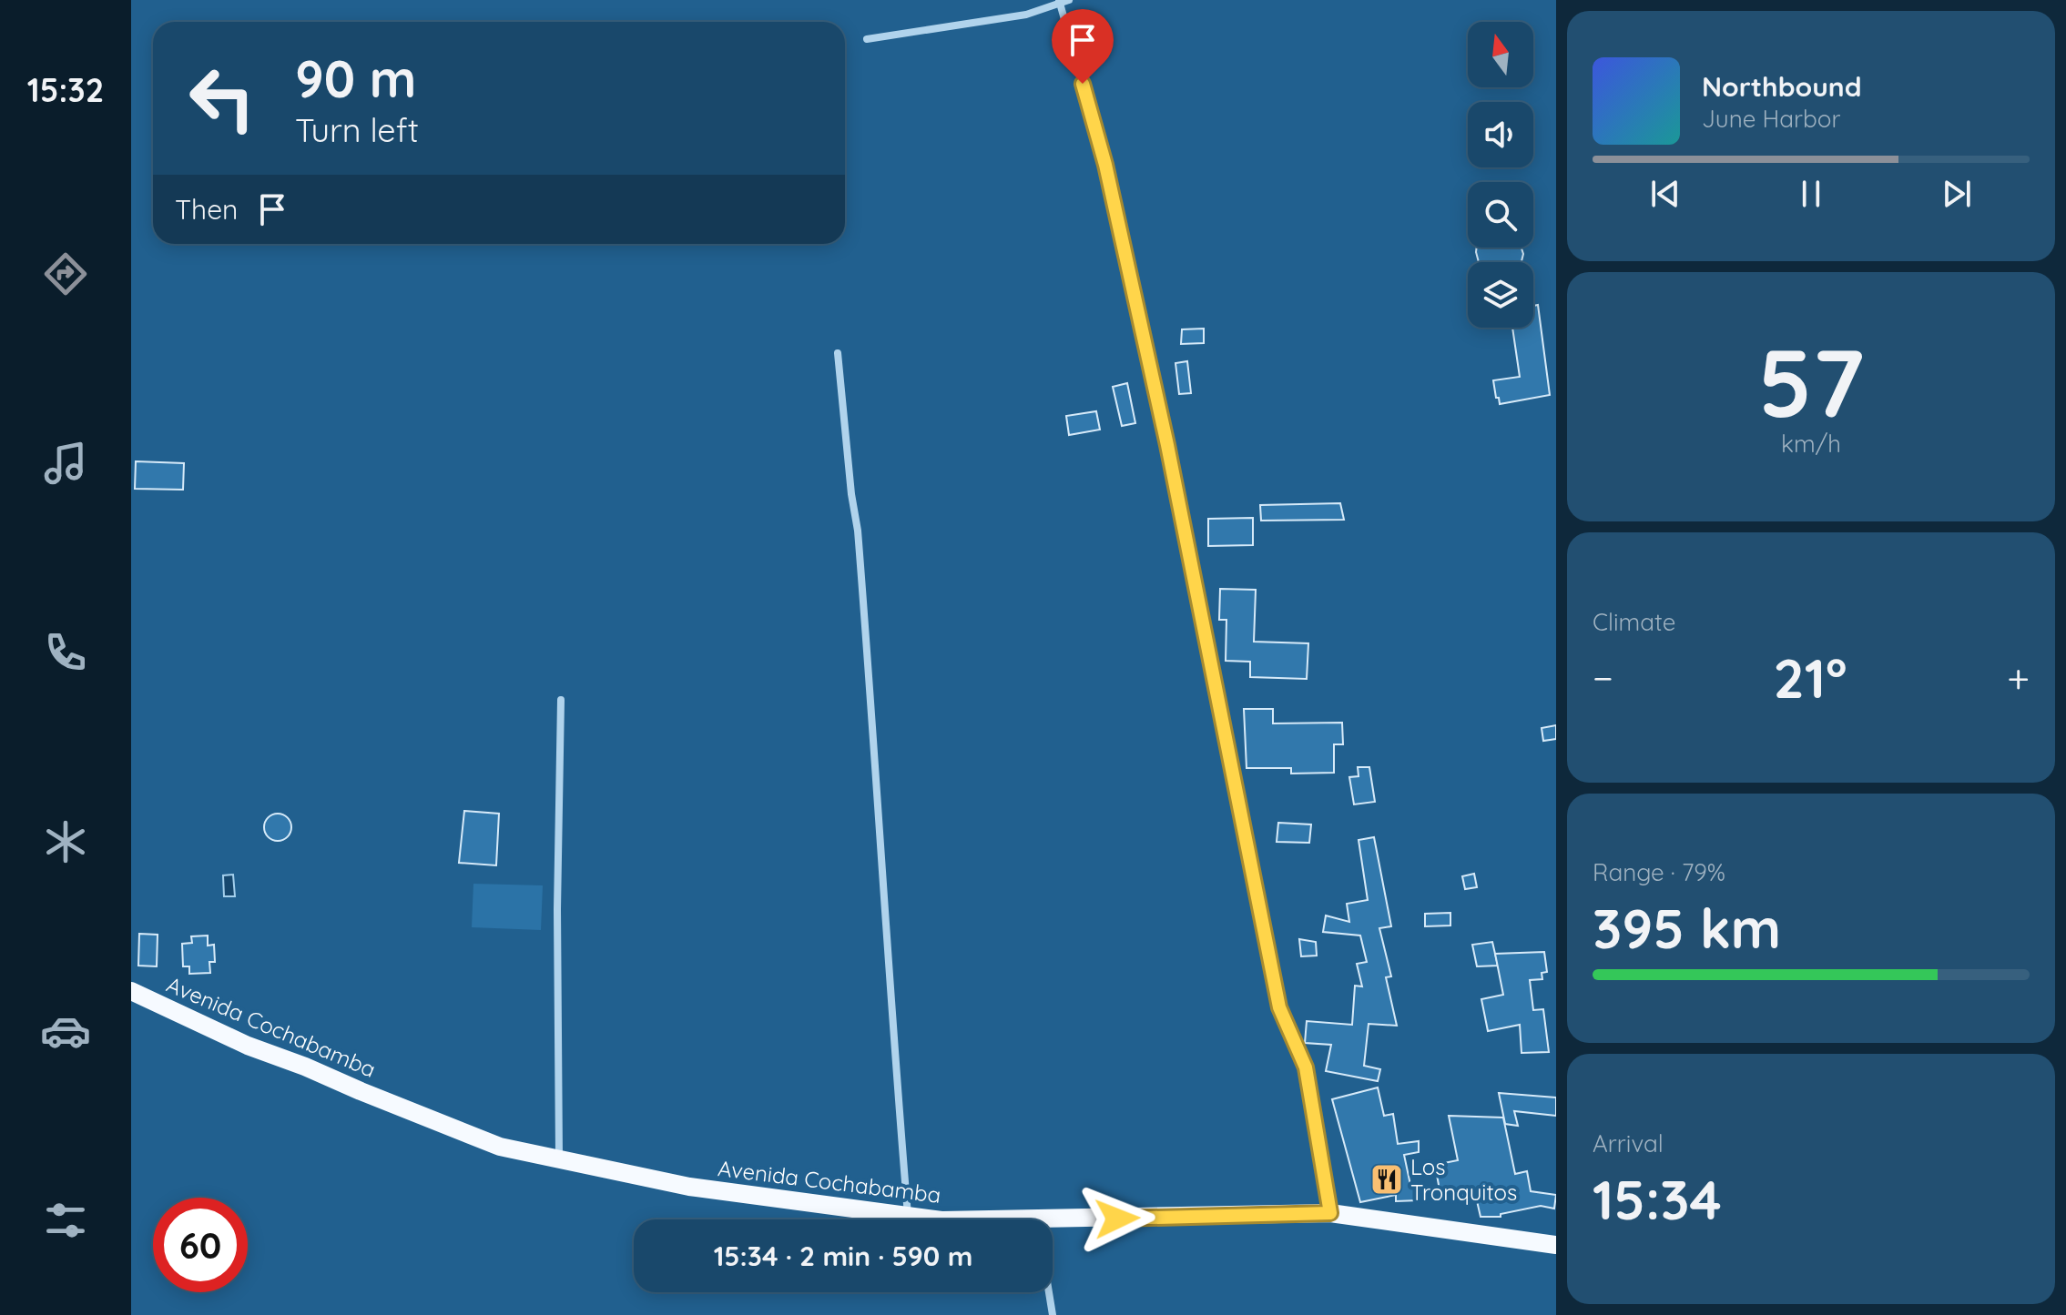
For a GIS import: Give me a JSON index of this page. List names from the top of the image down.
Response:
{
  "streets": {
    "main road": ["Avenida Cochabamba"]
  },
  "places": {
    "restaurant": ["Los Tronquitos"]
  },
  "north": "top",
  "page": {
    "tabs": "15:32",
    "turn": ["90 m", "Turn left"],
    "song": ["Northbound", "June Harbor"],
    "then": "Then",
    "tile": [
      ["57", "km/h"],
      "Climate",
      ["Range · 79%", "395 km"],
      ["Arrival", "15:34"]
    ],
    "heat": ["−", "21°", "+"],
    "limit": "60",
    "trip": "15:34 · 2 min · 590 m"
  }
}
